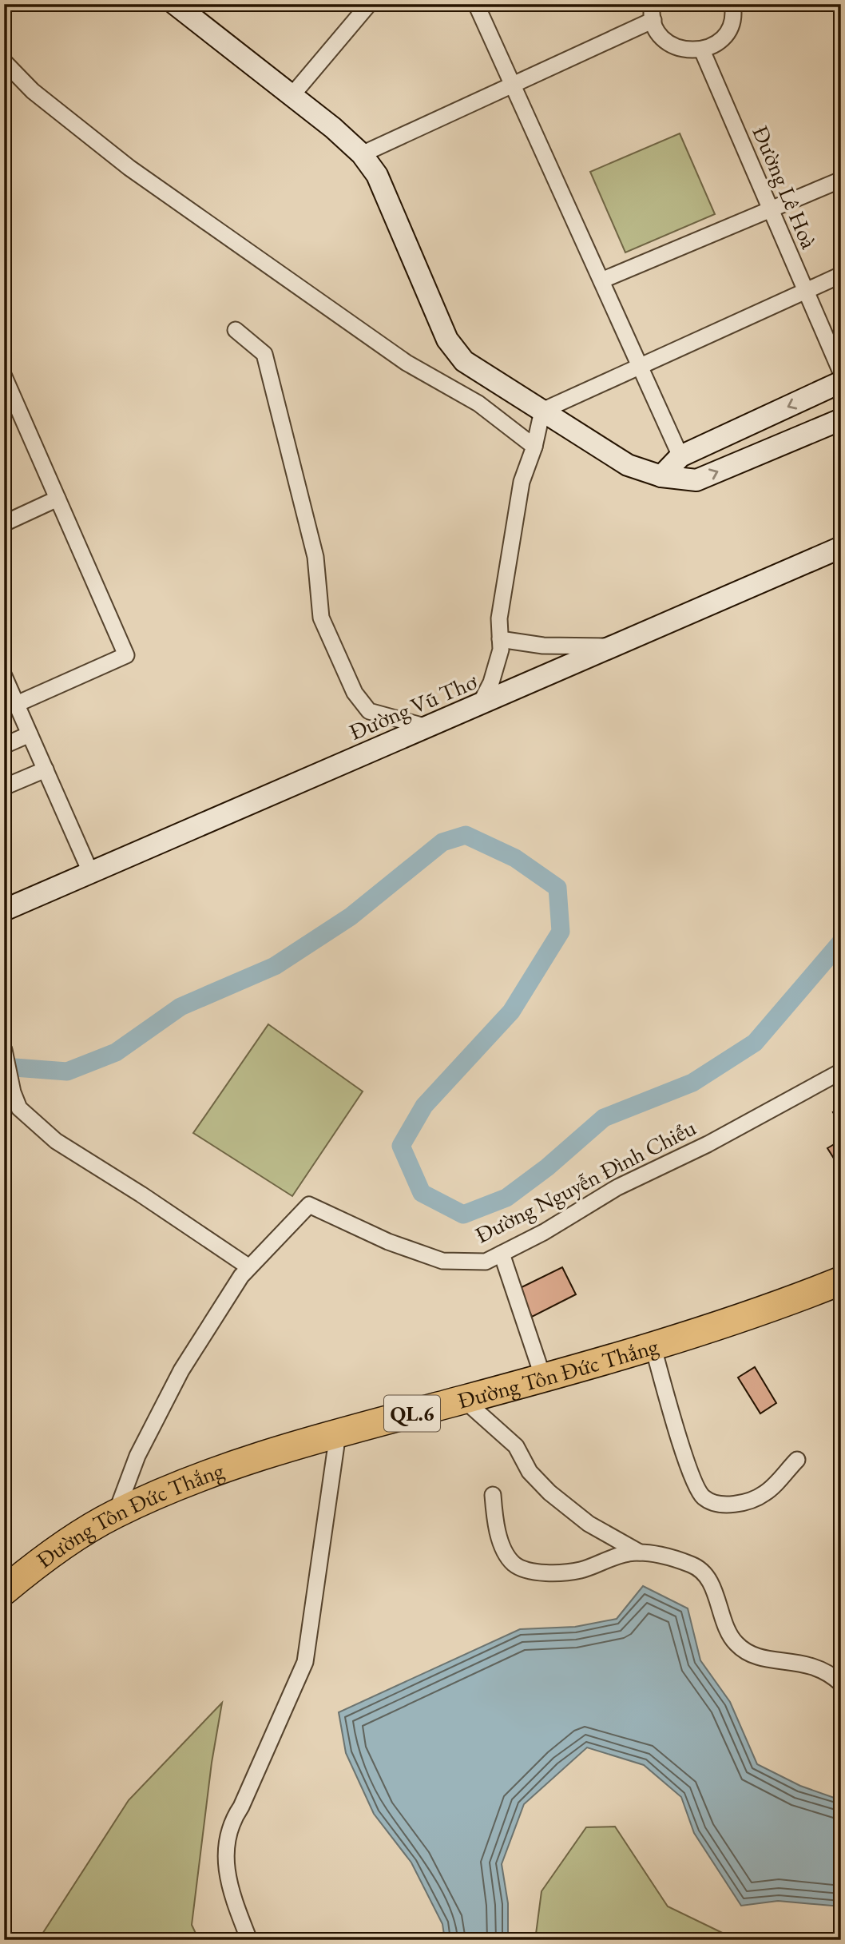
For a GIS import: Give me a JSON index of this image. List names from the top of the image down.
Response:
{
  "streets": {
    "highway": ["Đường Tôn Đức Thắng", "QL.6"],
    "street": ["Đường Lê Hoà", "Đường Vũ Thơ", "Đường Nguyễn Đình Chiểu"]
  },
  "crossings": [
    ["Đường Nguyễn Đình Chiểu", "Đường Tôn Đức Thắng"]
  ]
}
